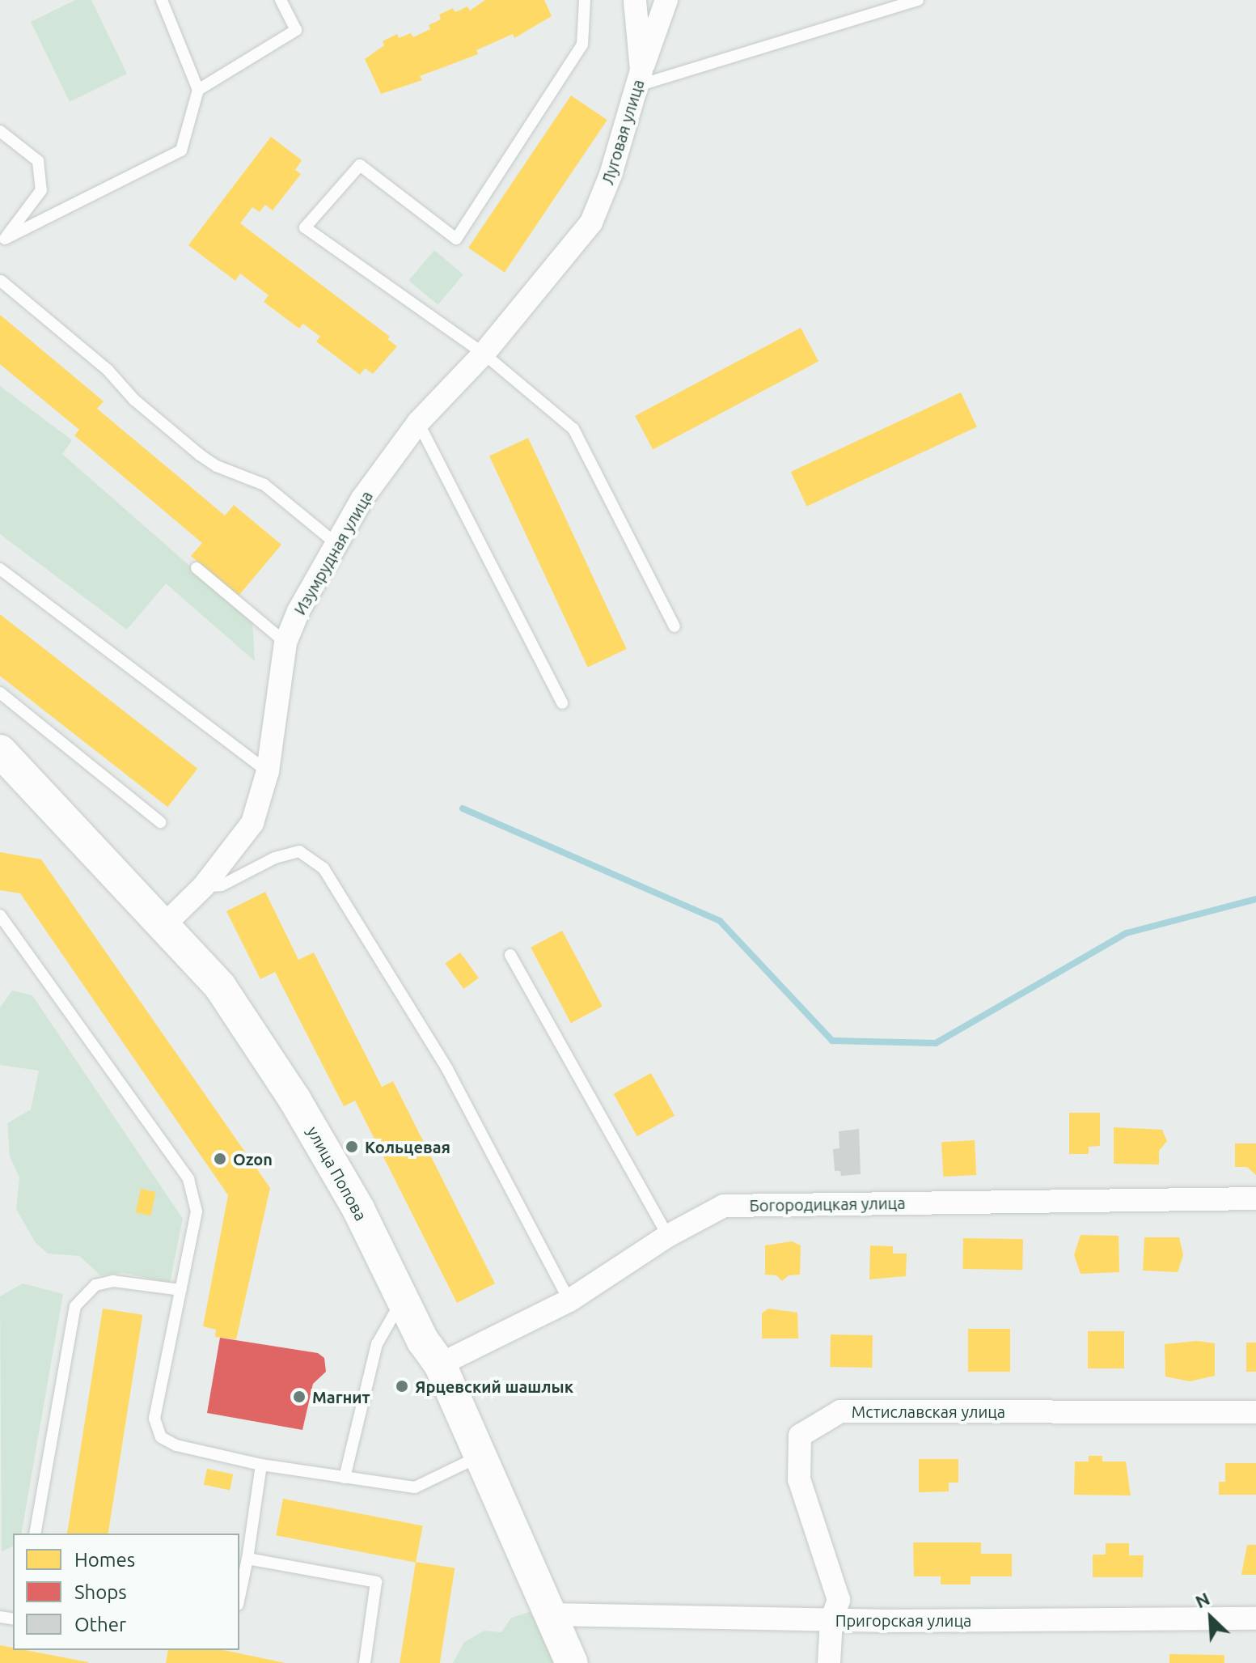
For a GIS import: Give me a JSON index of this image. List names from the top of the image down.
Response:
{
  "streets": {
    "street": [
      "Луговая улица",
      "Изумрудная улица",
      "улица Попова",
      "Богородицкая улица",
      "Мстиславская улица",
      "Пригорская улица"
    ]
  },
  "crossings": [
    ["Луговая улица", "Изумрудная улица"],
    ["Изумрудная улица", "улица Попова"],
    ["улица Попова", "Богородицкая улица"],
    ["улица Попова", "Пригорская улица"],
    ["Мстиславская улица", "Пригорская улица"]
  ],
  "places": [
    "Кольцевая",
    "Ozon",
    "Ярцевский шашлык",
    "Магнит"
  ],
  "legend": ["Homes", "Shops", "Other"],
  "north": "top left"
}
